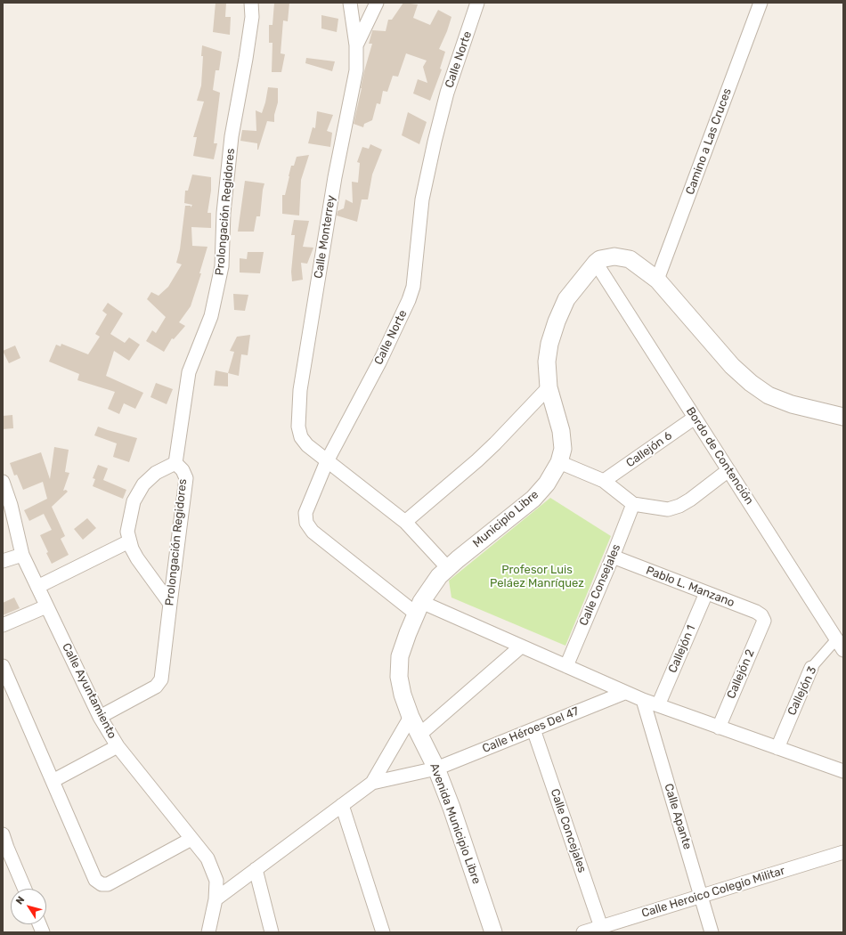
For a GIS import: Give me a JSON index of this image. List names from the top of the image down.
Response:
{
  "streets": {
    "street": [
      "Calle Norte",
      "Camino a Las Cruces",
      "Prolongación Regidores",
      "Calle Monterrey",
      "Callejón 6",
      "Bordo de Contención",
      "Municipio Libre",
      "Calle Consejales",
      "Pablo L. Manzano",
      "Callejón 1",
      "Callejón 2",
      "Calle Ayuntamiento",
      "Callejón 3",
      "Calle Héroes Del 47",
      "Calle Apante",
      "Avenida Municipio Libre",
      "Calle Concejales",
      "Calle Heroico Colegio Militar"
    ]
  },
  "crossings": [
    ["Calle Norte", "Calle Monterrey"],
    ["Calle Norte", "Municipio Libre"],
    ["Calle Norte", "Calle Consejales"],
    ["Calle Norte", "Callejón 1"],
    ["Calle Norte", "Callejón 2"],
    ["Calle Norte", "Callejón 3"],
    ["Calle Norte", "Calle Héroes Del 47"],
    ["Calle Norte", "Calle Apante"],
    ["Prolongación Regidores", "Calle Ayuntamiento"],
    ["Calle Monterrey", "Municipio Libre"],
    ["Callejón 6", "Bordo de Contención"],
    ["Bordo de Contención", "Municipio Libre"],
    ["Bordo de Contención", "Callejón 3"],
    ["Municipio Libre", "Avenida Municipio Libre"],
    ["Calle Consejales", "Pablo L. Manzano"],
    ["Pablo L. Manzano", "Callejón 1"],
    ["Pablo L. Manzano", "Callejón 2"],
    ["Calle Héroes Del 47", "Avenida Municipio Libre"],
    ["Calle Héroes Del 47", "Calle Concejales"],
    ["Calle Apante", "Calle Heroico Colegio Militar"],
    ["Calle Concejales", "Calle Heroico Colegio Militar"]
  ],
  "parks": ["Profesor Luis Peláez Manríquez"],
  "north": "top left"
}
